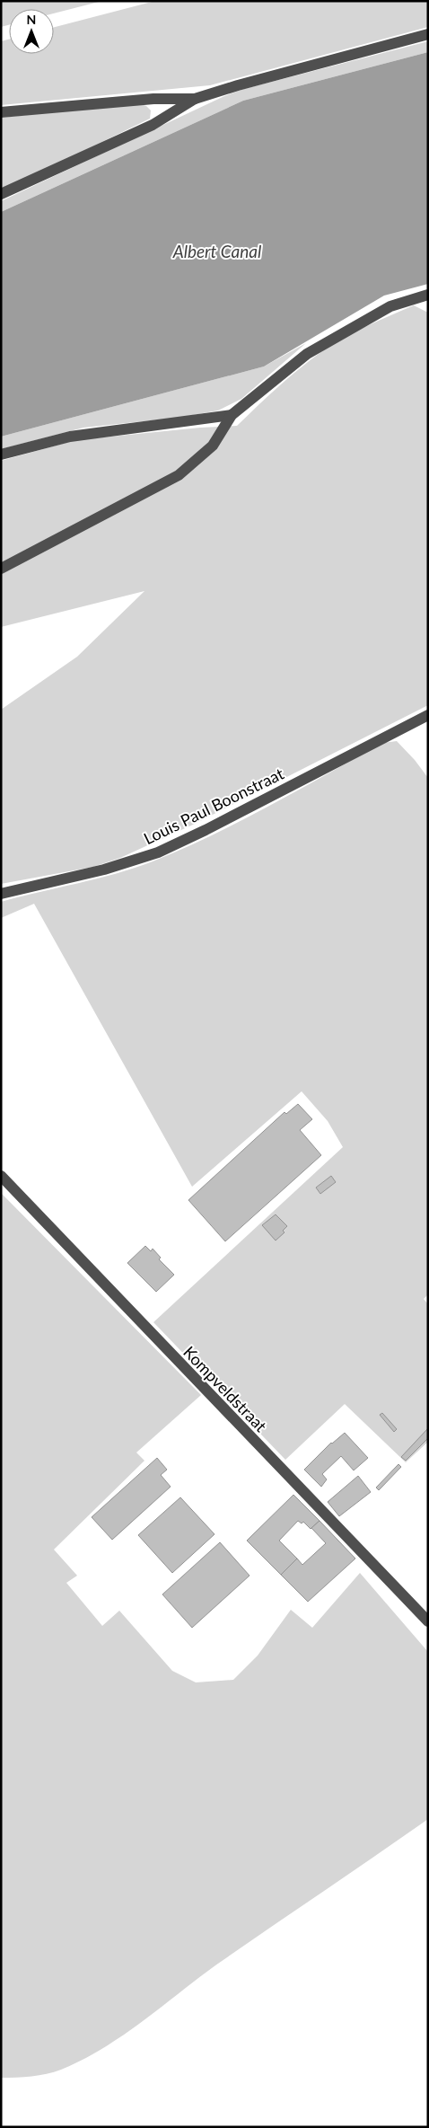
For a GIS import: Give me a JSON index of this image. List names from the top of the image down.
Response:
{
  "streets": {
    "street": ["Louis Paul Boonstraat", "Kompveldstraat"]
  },
  "water": ["Albert Canal"],
  "north": "top"
}
